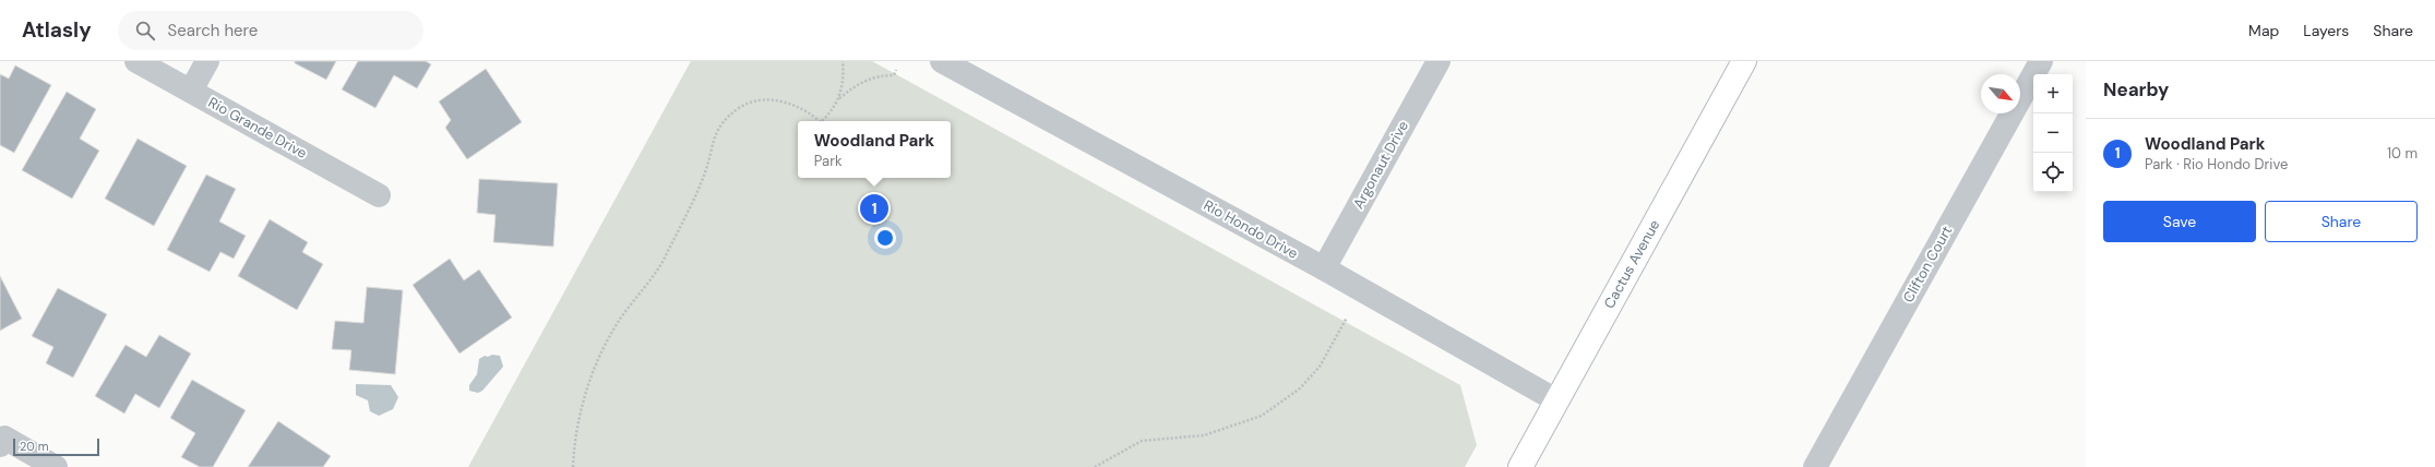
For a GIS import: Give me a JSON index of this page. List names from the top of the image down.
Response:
{
  "streets": {
    "main road": ["Cactus Avenue"],
    "street": [
      "Rio Grande Drive",
      "Argonaut Drive",
      "Rio Hondo Drive",
      "Clifton Court"
    ]
  },
  "crossings": [
    ["Argonaut Drive", "Rio Hondo Drive"],
    ["Rio Hondo Drive", "Cactus Avenue"]
  ],
  "scale_bar": "20 m",
  "north": "bottom right",
  "page": {
    "header": "Atlasly",
    "search": "Search here",
    "nav": ["Map", "Layers", "Share"],
    "heading": "Nearby",
    "map_buttons": ["+", "−"],
    "list": [
      {
        "mark": "1",
        "name": "Woodland Park",
        "note": "Park · Rio Hondo Drive",
        "value": "10 m"
      }
    ],
    "popup": ["Woodland Park", "Park"],
    "buttons": ["Save", "Share"],
    "pins": "1",
    "scale": "20 m"
  }
}
